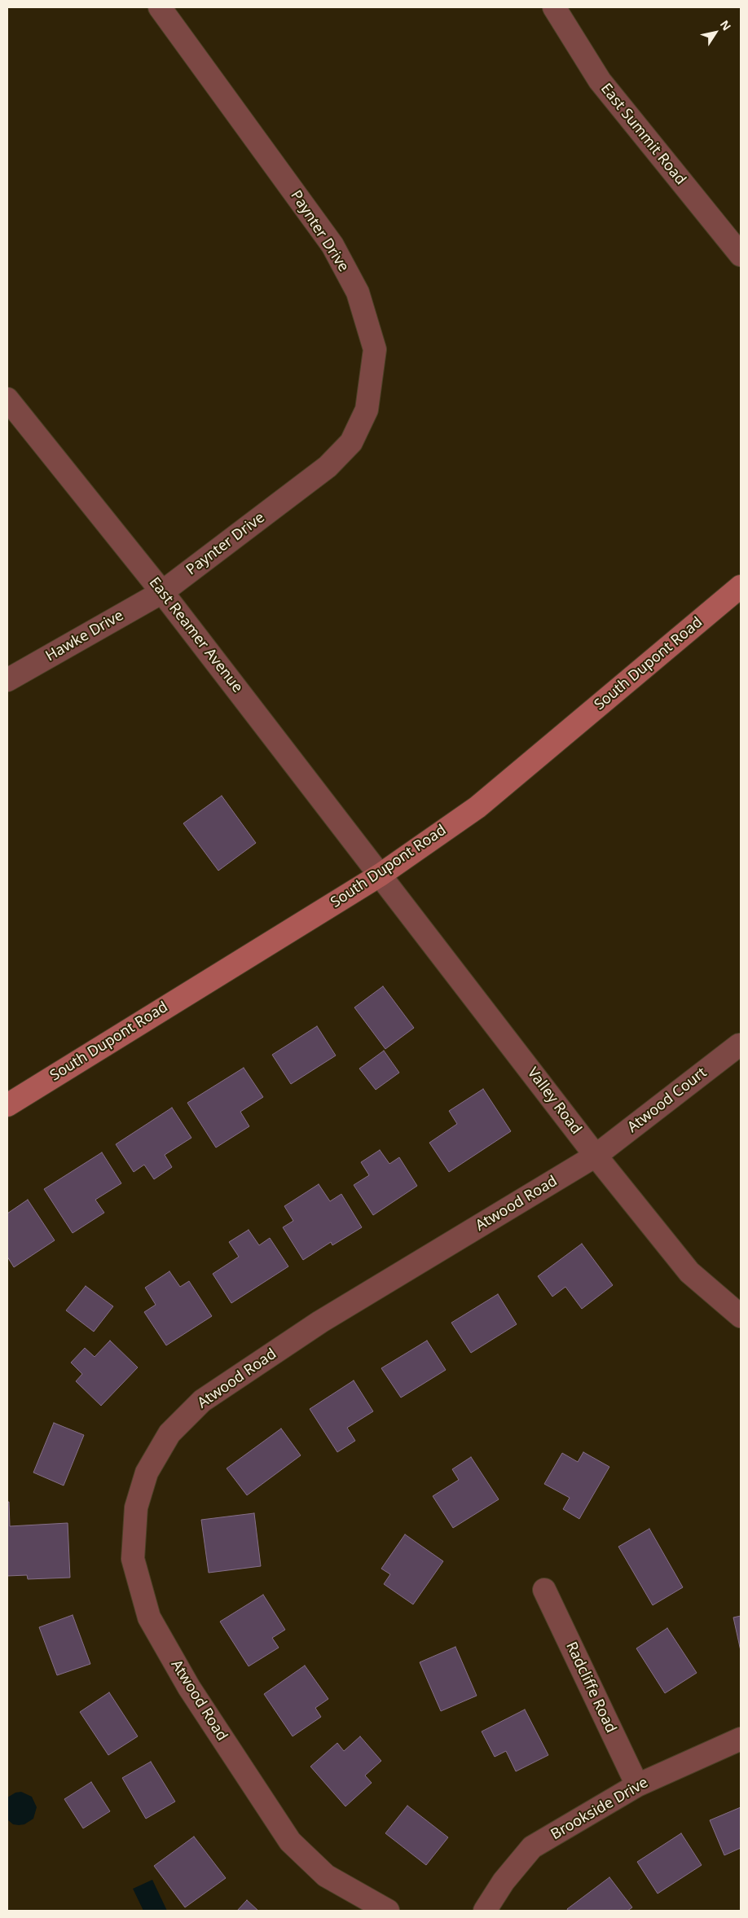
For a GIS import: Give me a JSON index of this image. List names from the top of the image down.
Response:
{
  "streets": {
    "street": [
      "East Summit Road",
      "Paynter Drive",
      "East Reamer Avenue",
      "Hawke Drive",
      "South Dupont Road",
      "Atwood Court",
      "Valley Road",
      "Atwood Road",
      "Radcliffe Road",
      "Brookside Drive"
    ]
  },
  "crossings": [
    ["Paynter Drive", "East Reamer Avenue"],
    ["Paynter Drive", "Hawke Drive"],
    ["East Reamer Avenue", "Hawke Drive"],
    ["East Reamer Avenue", "South Dupont Road"],
    ["East Reamer Avenue", "Valley Road"],
    ["South Dupont Road", "Valley Road"],
    ["Atwood Court", "Valley Road"],
    ["Atwood Court", "Atwood Road"],
    ["Valley Road", "Atwood Road"],
    ["Radcliffe Road", "Brookside Drive"]
  ],
  "north": "top right"
}
